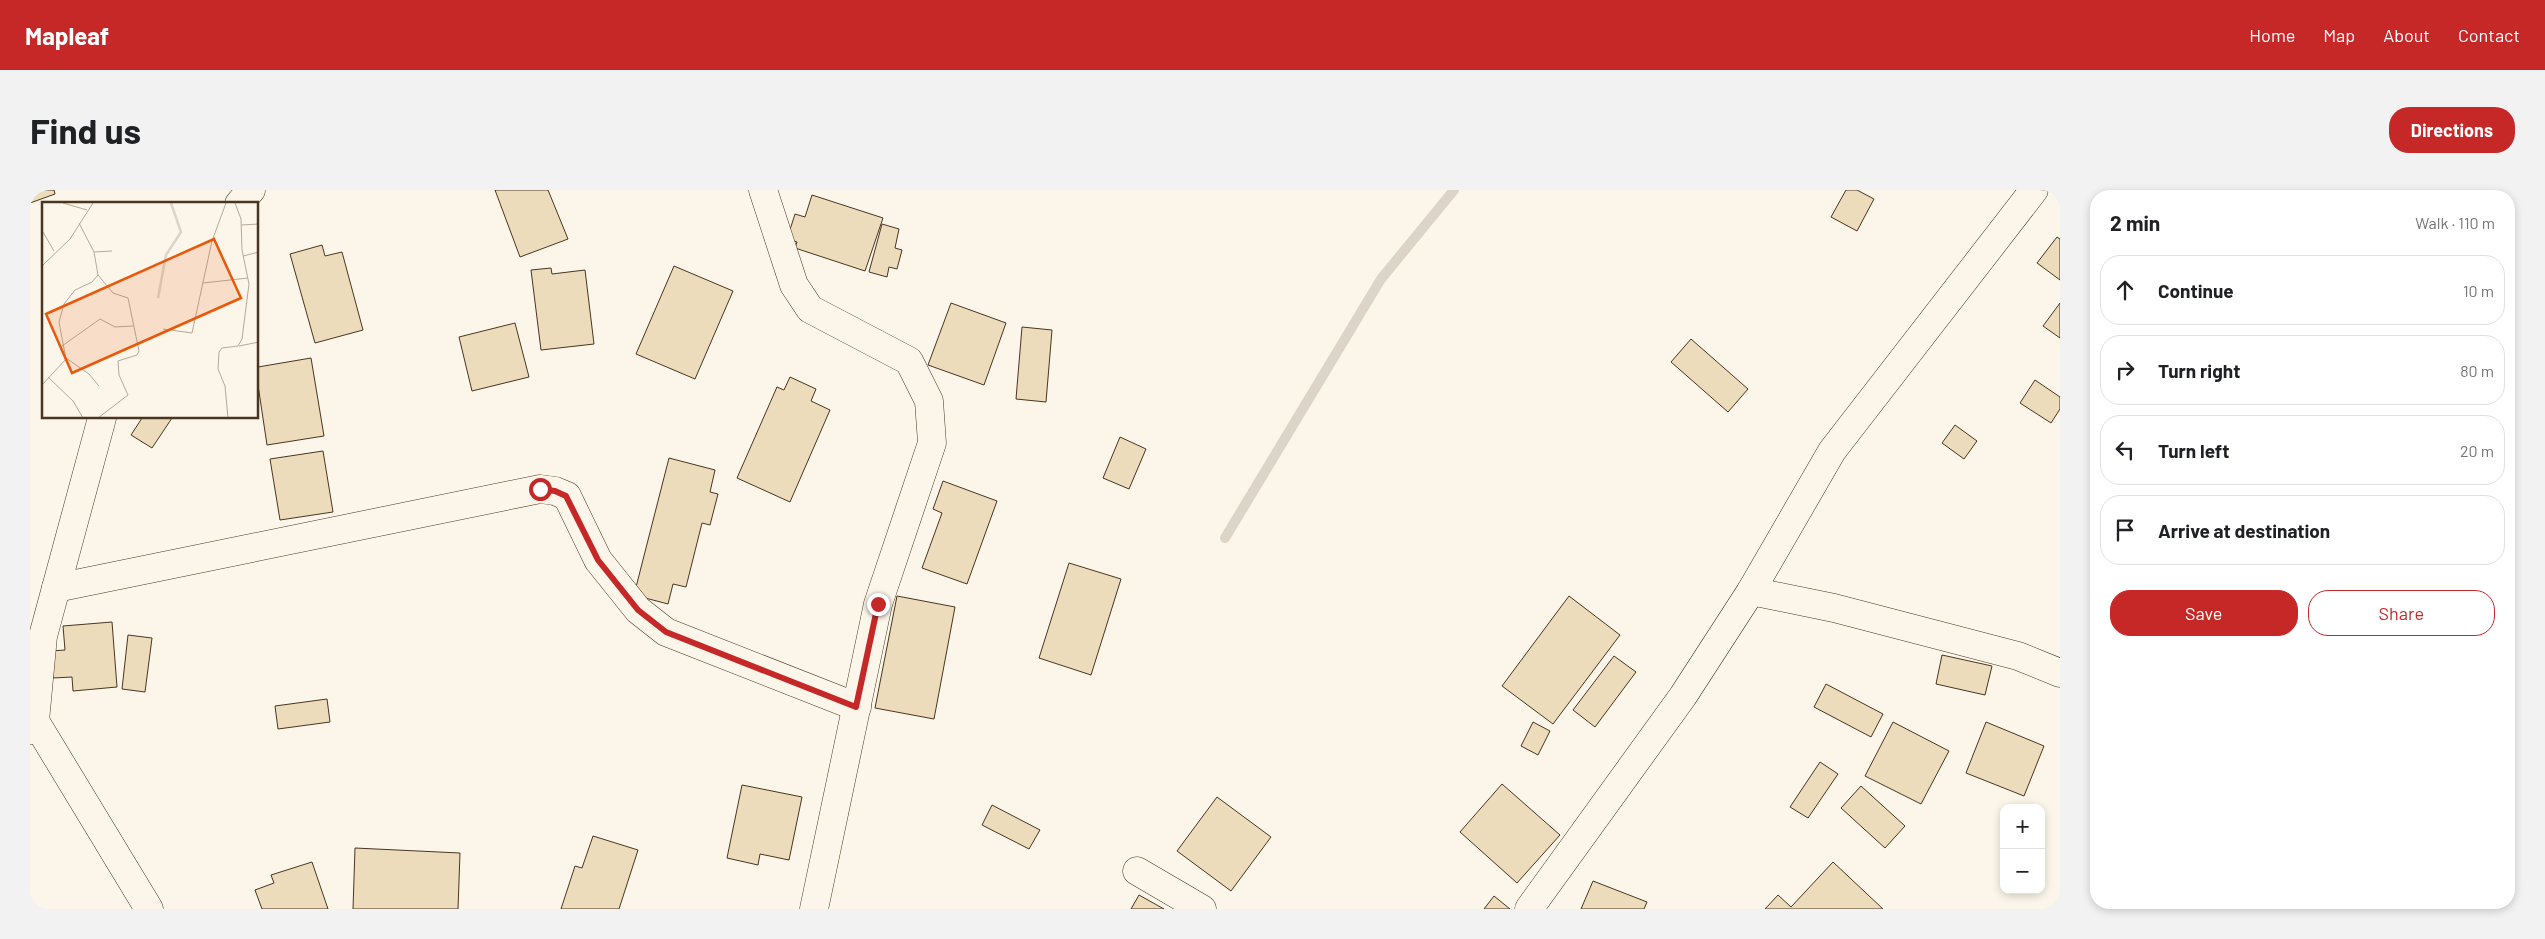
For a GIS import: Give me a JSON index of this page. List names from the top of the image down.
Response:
{
  "page": {
    "header": "Mapleaf",
    "nav": [
      "Home",
      "Map",
      "About",
      "Contact"
    ],
    "buttons": [
      "Directions",
      ["Save", "Share"]
    ],
    "title": "Find us",
    "heading": ["2 min", "Walk · 110 m"],
    "list": [
      ["Continue", "10 m"],
      ["Turn right", "80 m"],
      ["Turn left", "20 m"],
      "Arrive at destination"
    ],
    "map_buttons": ["+", "−"]
  }
}
